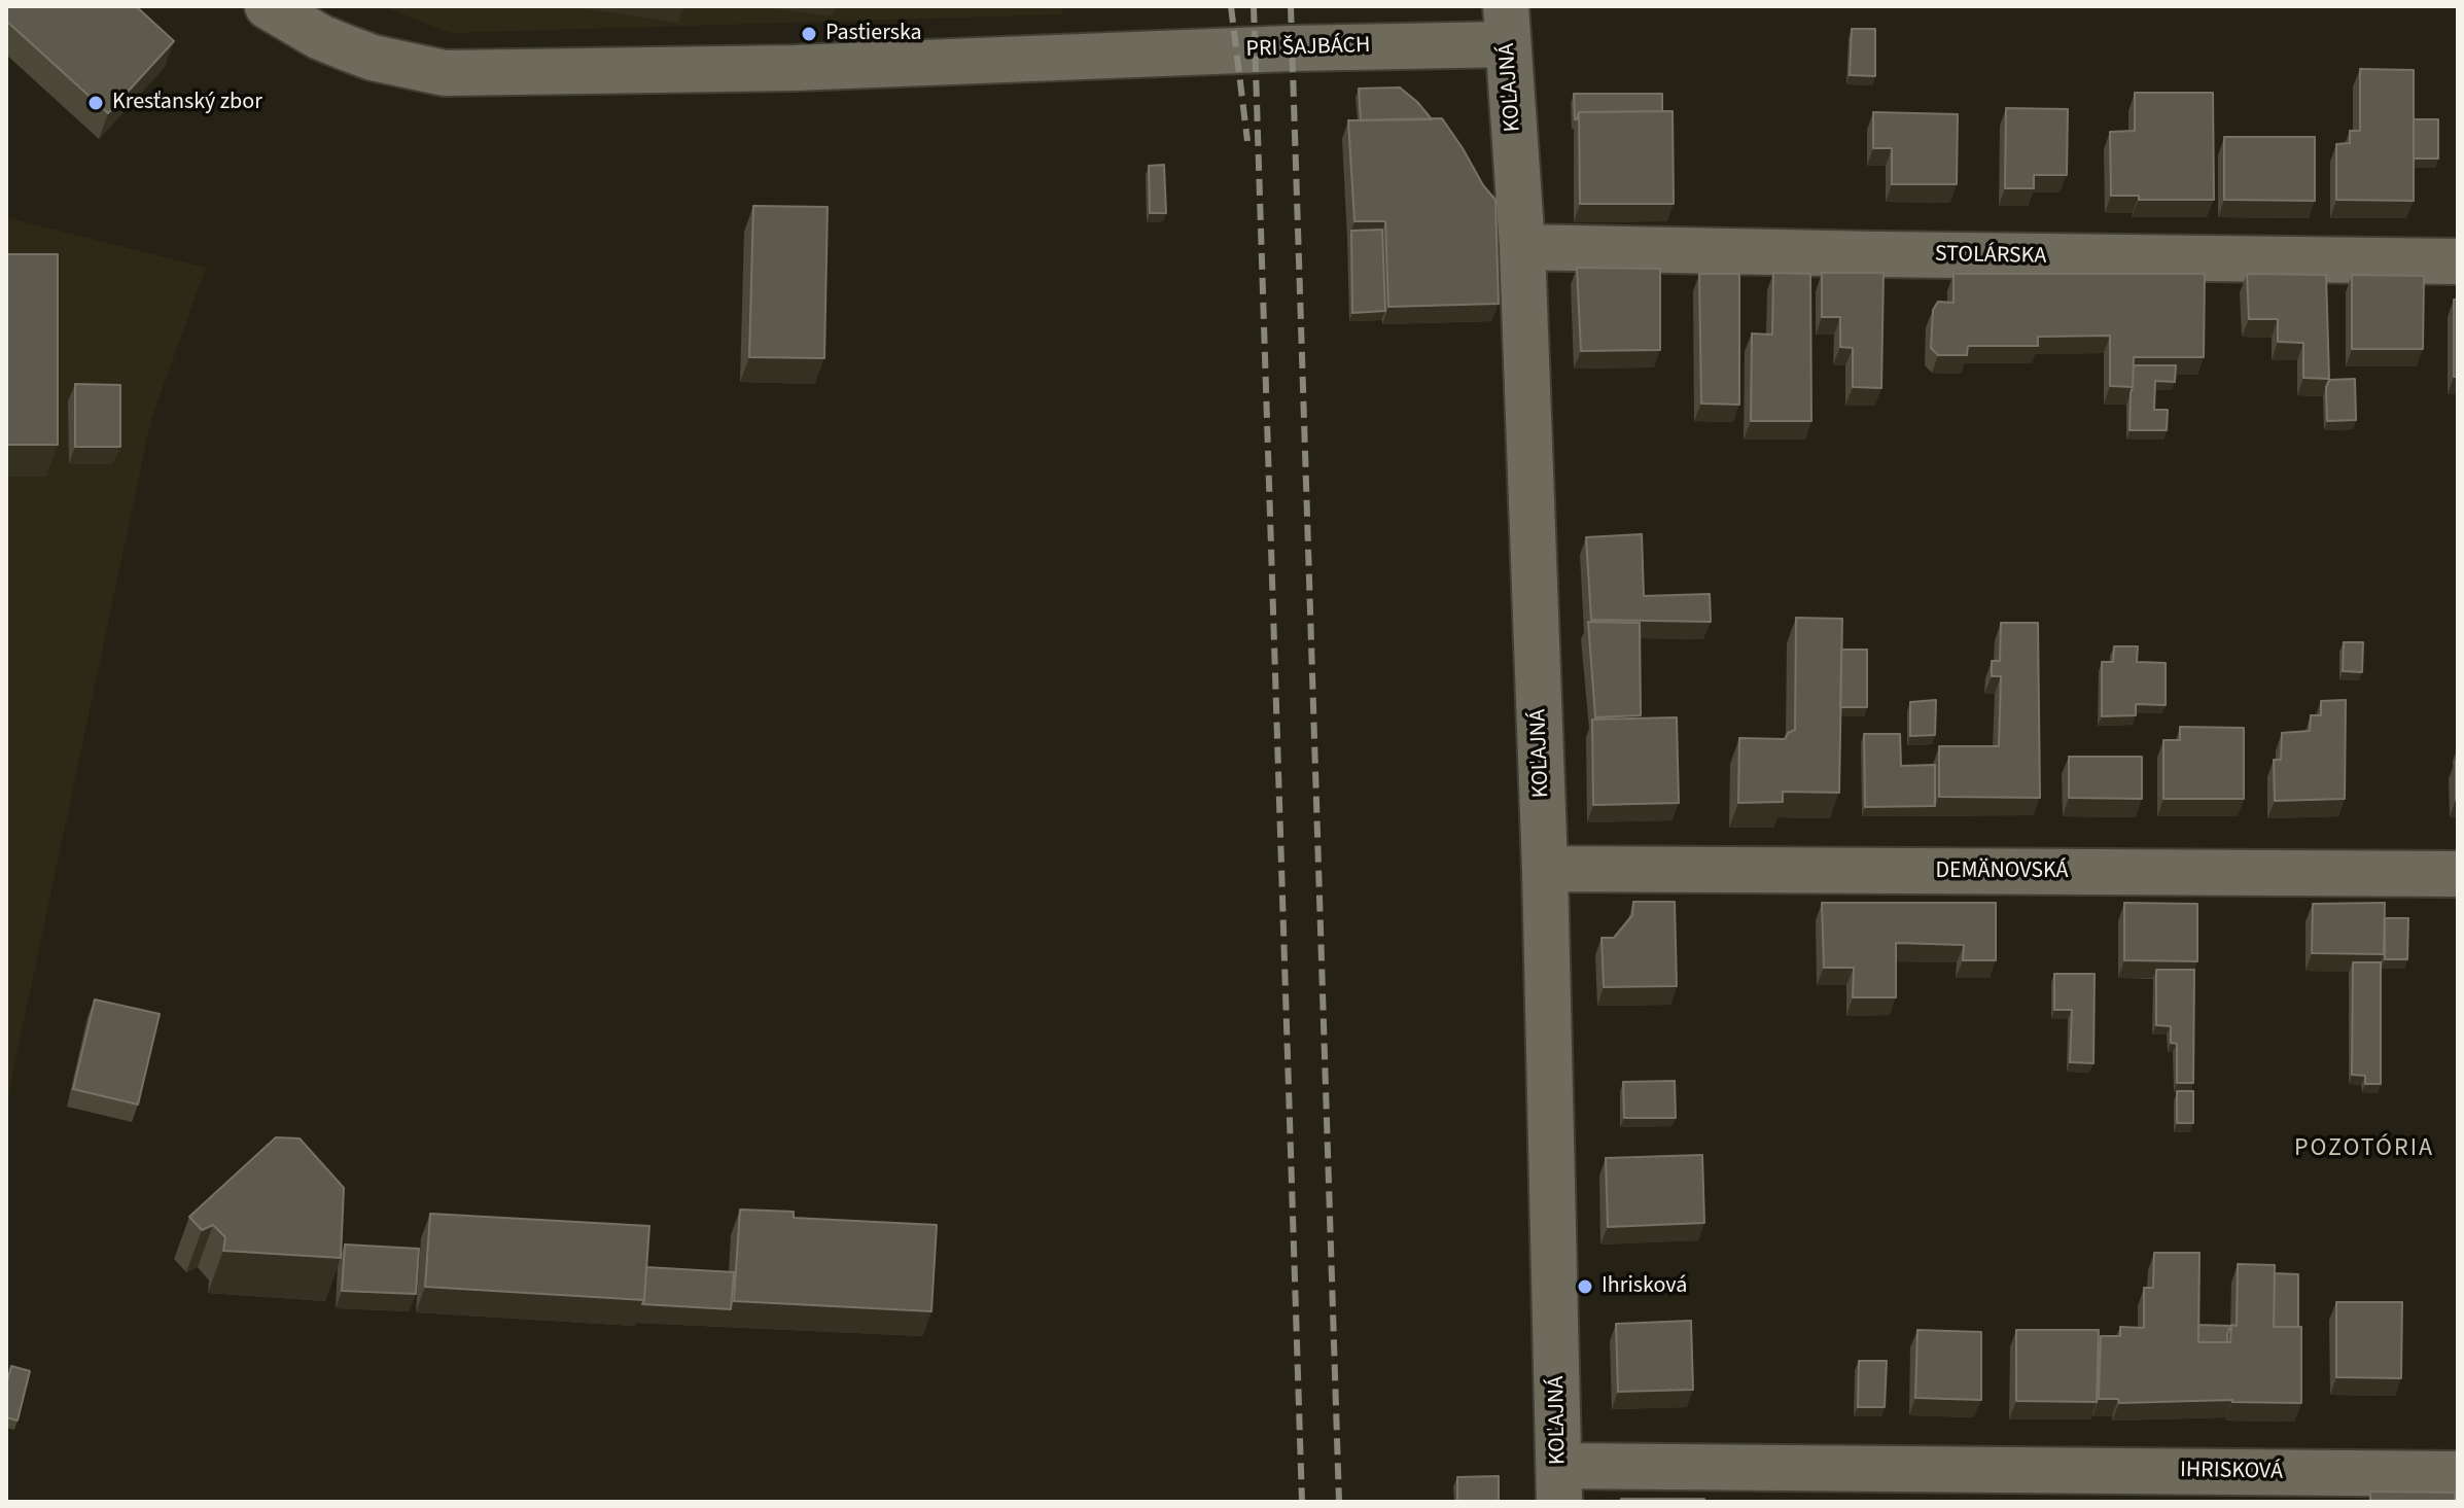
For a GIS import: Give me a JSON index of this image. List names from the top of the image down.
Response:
{
  "streets": {
    "street": [
      "PRI ŠAJBÁCH",
      "KOĽAJNÁ",
      "STOLÁRSKA",
      "DEMÄNOVSKÁ",
      "IHRISKOVÁ"
    ]
  },
  "crossings": [
    ["PRI ŠAJBÁCH", "KOĽAJNÁ"],
    ["KOĽAJNÁ", "STOLÁRSKA"],
    ["KOĽAJNÁ", "DEMÄNOVSKÁ"],
    ["KOĽAJNÁ", "IHRISKOVÁ"]
  ],
  "districts": ["POZOTÓRIA"],
  "places": ["Pastierska", "Kresťanský zbor", "Ihrisková"]
}
